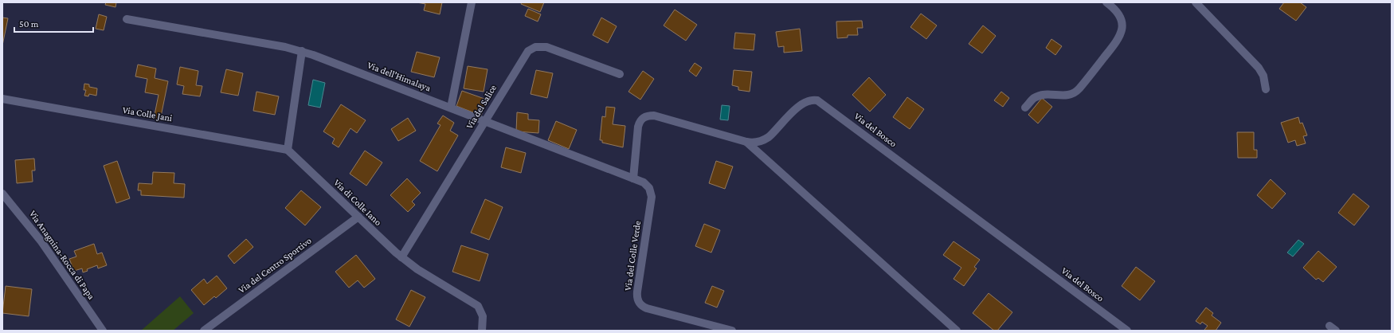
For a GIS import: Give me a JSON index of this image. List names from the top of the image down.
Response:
{
  "streets": {
    "street": [
      "Via dell'Himalaya",
      "Via del Salice",
      "Via Colle Jani",
      "Via del Bosco",
      "Via di Colle Iano",
      "Via Anagnina-Rocca di Papa",
      "Via del Colle Verde",
      "Via del Centro Sportivo"
    ]
  },
  "crossings": [
    ["Via dell'Himalaya", "Via del Salice"],
    ["Via dell'Himalaya", "Via del Bosco"],
    ["Via dell'Himalaya", "Via del Colle Verde"],
    ["Via del Salice", "Via di Colle Iano"],
    ["Via Colle Jani", "Via di Colle Iano"],
    ["Via di Colle Iano", "Via del Centro Sportivo"]
  ],
  "scale_bar": "50 m"
}
